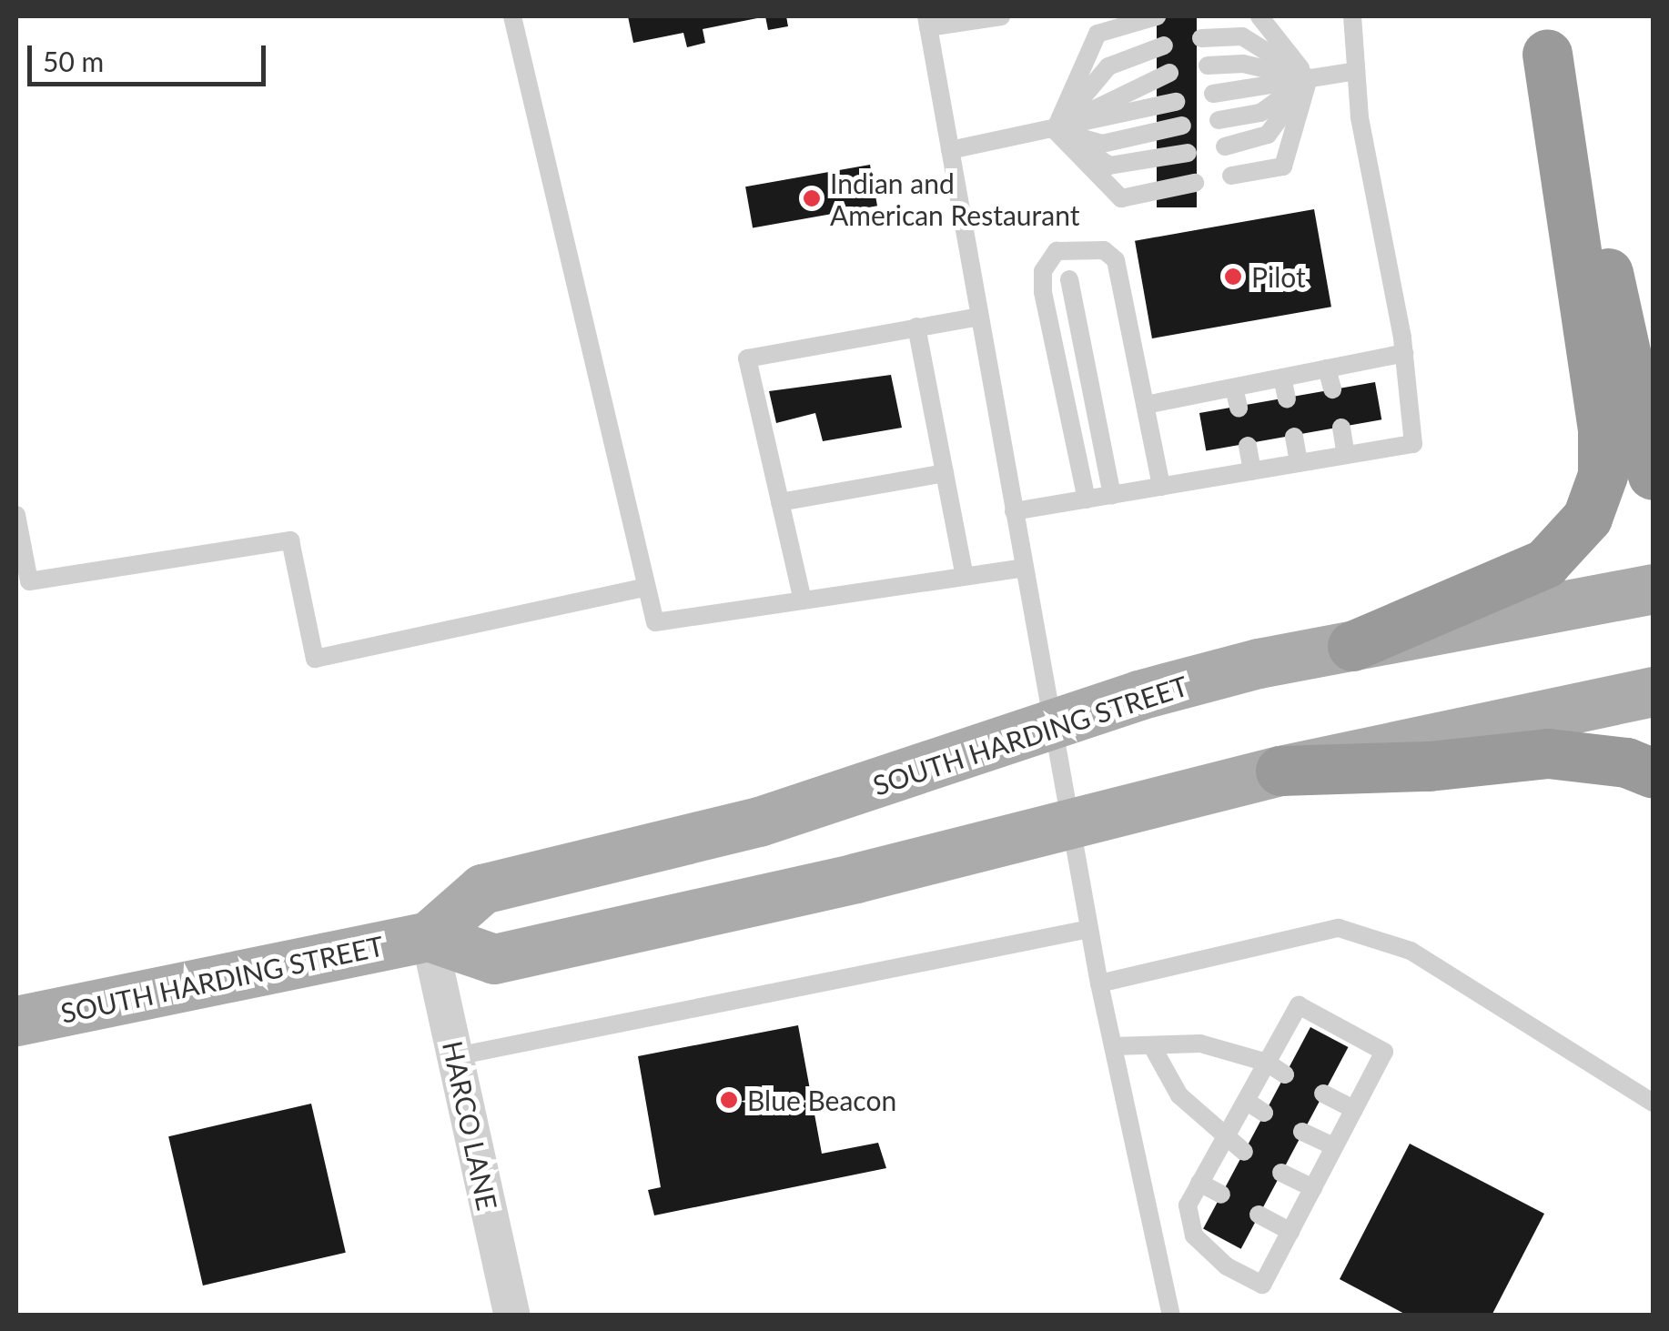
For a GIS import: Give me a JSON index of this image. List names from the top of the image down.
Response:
{
  "streets": {
    "main road": ["SOUTH HARDING STREET"],
    "street": ["HARCO LANE"]
  },
  "crossings": [
    ["SOUTH HARDING STREET", "HARCO LANE"]
  ],
  "places": ["Indian and American Restaurant", "Pilot", "Blue Beacon"],
  "scale_bar": "50 m"
}
